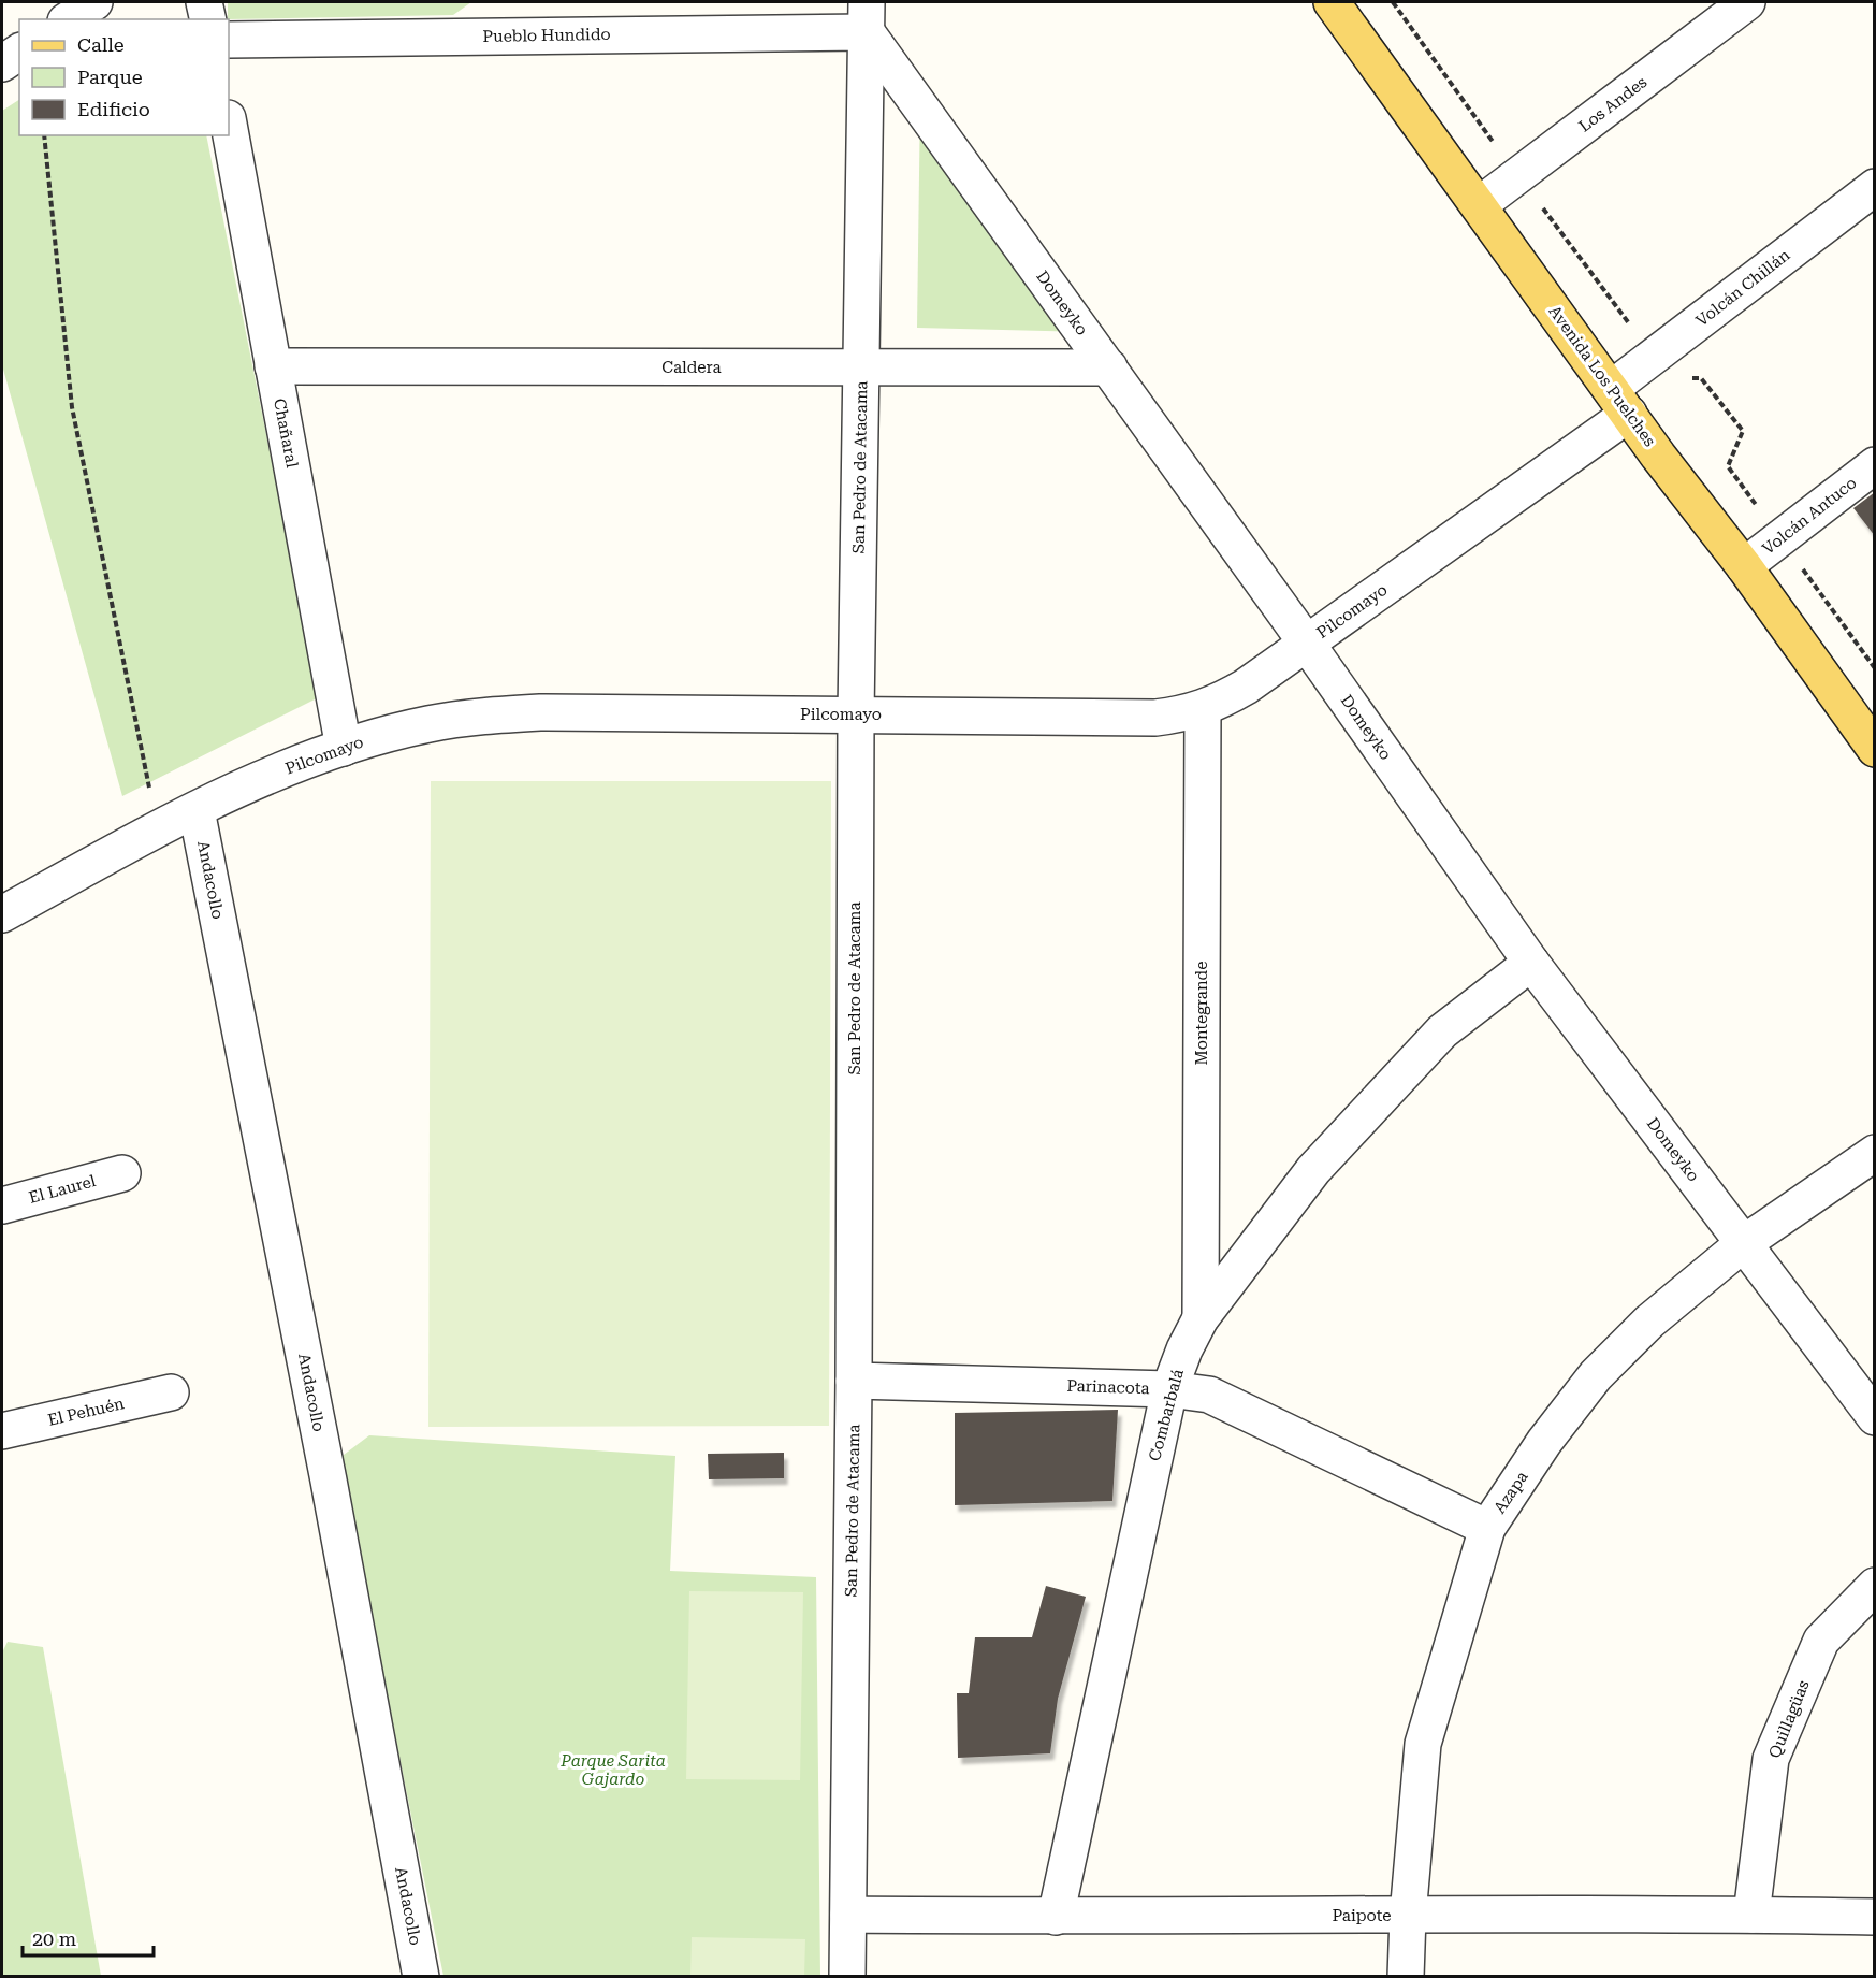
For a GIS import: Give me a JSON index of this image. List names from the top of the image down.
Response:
{
  "streets": {
    "main road": ["Avenida Los Puelches"],
    "street": [
      "Pueblo Hundido",
      "Los Andes",
      "Volcán Chillán",
      "Domeyko",
      "Caldera",
      "Chañaral",
      "San Pedro de Atacama",
      "Volcán Antuco",
      "Pilcomayo",
      "Andacollo",
      "Montegrande",
      "El Laurel",
      "Parinacota",
      "El Pehuén",
      "Combarbalá",
      "Azapa",
      "Quillagüas",
      "Paipote"
    ]
  },
  "crossings": [
    ["Pueblo Hundido", "Domeyko"],
    ["Pueblo Hundido", "San Pedro de Atacama"],
    ["Los Andes", "Avenida Los Puelches"],
    ["Volcán Chillán", "Avenida Los Puelches"],
    ["Volcán Chillán", "Pilcomayo"],
    ["Domeyko", "Caldera"],
    ["Domeyko", "San Pedro de Atacama"],
    ["Domeyko", "Pilcomayo"],
    ["Domeyko", "Combarbalá"],
    ["Domeyko", "Azapa"],
    ["Caldera", "Chañaral"],
    ["Caldera", "San Pedro de Atacama"],
    ["Avenida Los Puelches", "Volcán Antuco"],
    ["Avenida Los Puelches", "Pilcomayo"],
    ["Chañaral", "Pilcomayo"],
    ["San Pedro de Atacama", "Pilcomayo"],
    ["San Pedro de Atacama", "Parinacota"],
    ["San Pedro de Atacama", "Paipote"],
    ["Pilcomayo", "Andacollo"],
    ["Pilcomayo", "Montegrande"],
    ["Montegrande", "Combarbalá"],
    ["Parinacota", "Combarbalá"],
    ["Parinacota", "Azapa"],
    ["Combarbalá", "Paipote"],
    ["Azapa", "Paipote"],
    ["Quillagüas", "Paipote"]
  ],
  "parks": ["Parque Sarita Gajardo"],
  "legend": ["Calle", "Parque", "Edificio"],
  "scale_bar": "20 m"
}
